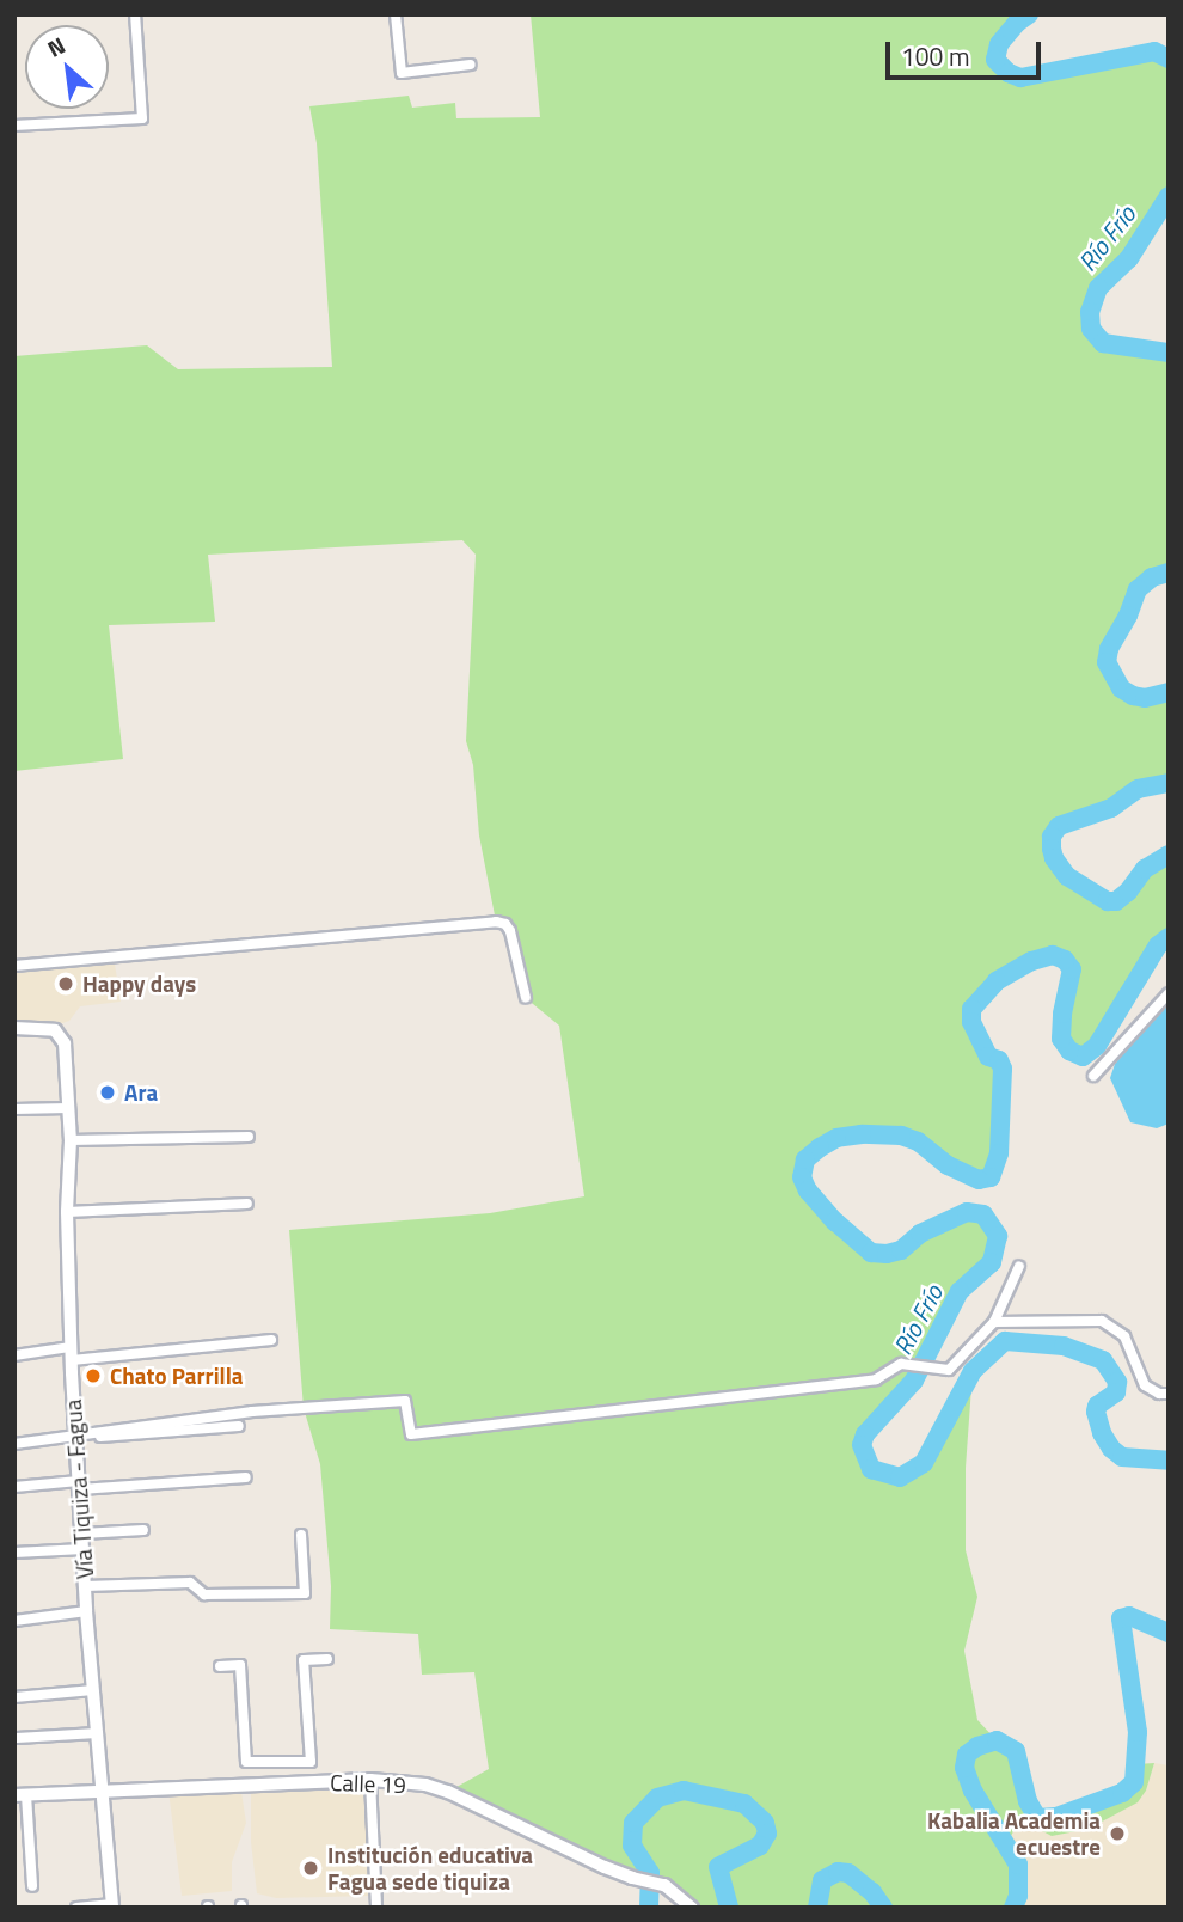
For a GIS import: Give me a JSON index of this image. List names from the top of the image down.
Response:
{
  "streets": {
    "street": ["Vía Tiquiza - Fagua", "Calle 19"]
  },
  "crossings": [
    ["Vía Tiquiza - Fagua", "Calle 19"]
  ],
  "water": ["Río Frío"],
  "places": [
    "Happy days",
    "Ara",
    "Chato Parrilla",
    "Kabalia Academia ecuestre",
    "Institución educativa Fagua sede tiquiza"
  ],
  "scale_bar": "100 m",
  "north": "top left"
}
